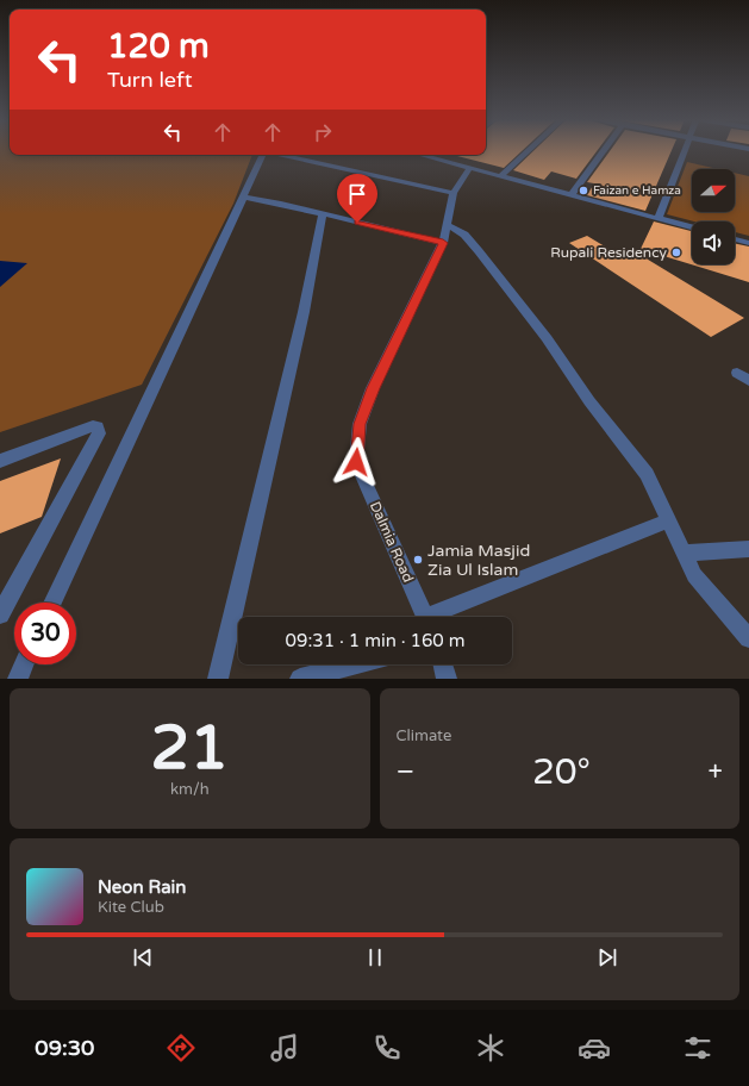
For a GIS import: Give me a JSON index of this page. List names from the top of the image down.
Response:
{
  "streets": {
    "street": ["Dalmia Road"]
  },
  "places": ["Faizan e Hamza", "Rupali Residency", "Jamia Masjid Zia Ul Islam"],
  "north": "right",
  "page": {
    "turn": ["120 m", "Turn left"],
    "limit": "30",
    "trip": "09:31 · 1 min · 160 m",
    "tile": [
      ["21", "km/h"],
      "Climate"
    ],
    "heat": ["−", "20°", "+"],
    "song": ["Neon Rain", "Kite Club"],
    "tabs": "09:30"
  }
}
